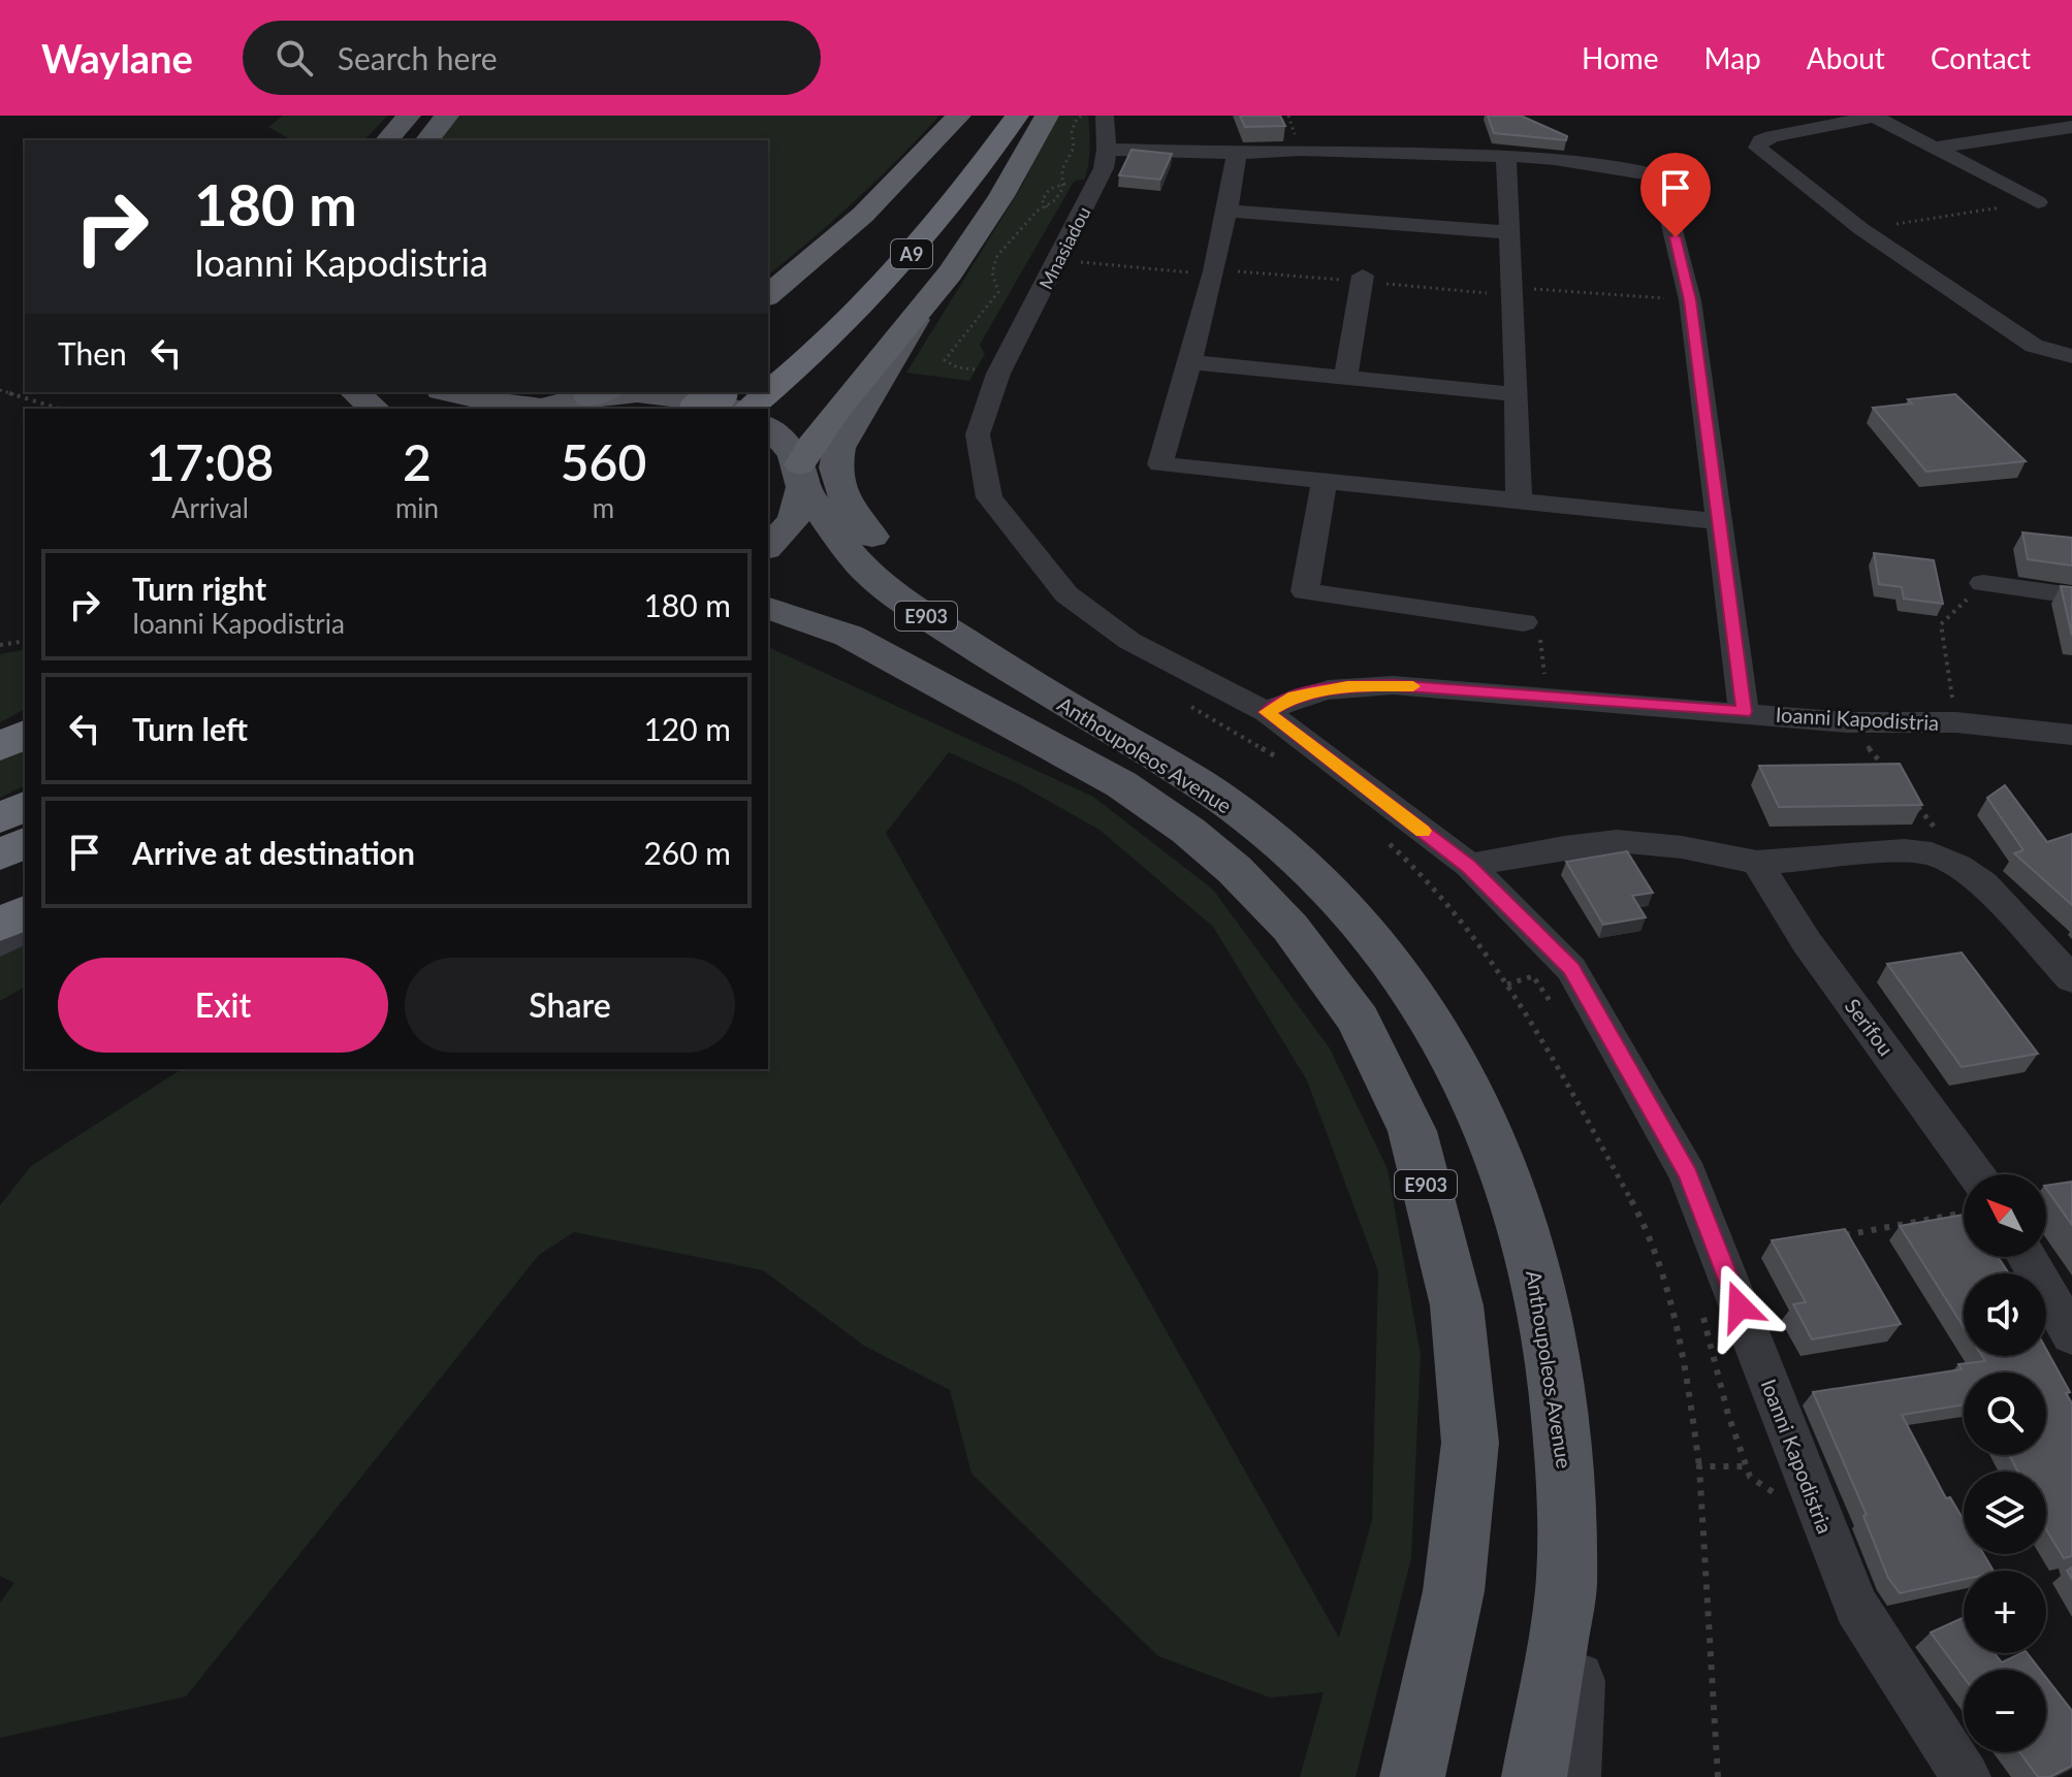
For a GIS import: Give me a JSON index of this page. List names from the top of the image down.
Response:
{
  "streets": {
    "highway": ["A9"],
    "main road": ["E903", "Anthoupoleos Avenue"],
    "street": ["Mnasiadou", "Ioanni Kapodistria", "Serifou"]
  },
  "crossings": [
    ["Mnasiadou", "Ioanni Kapodistria"]
  ],
  "north": "top left",
  "page": {
    "header": "Waylane",
    "search": "Search here",
    "nav": [
      "Home",
      "Map",
      "About",
      "Contact"
    ],
    "turn": ["180 m", "Ioanni Kapodistria"],
    "then": "Then",
    "eta": [
      "17:08",
      "Arrival",
      "2",
      "min",
      "560",
      "m"
    ],
    "list": [
      {
        "name": "Turn right",
        "note": "Ioanni Kapodistria",
        "value": "180 m"
      },
      {
        "name": "Turn left",
        "value": "120 m"
      },
      {
        "name": "Arrive at destination",
        "value": "260 m"
      }
    ],
    "buttons": ["Exit", "Share"],
    "map_buttons": ["+", "−"]
  }
}
